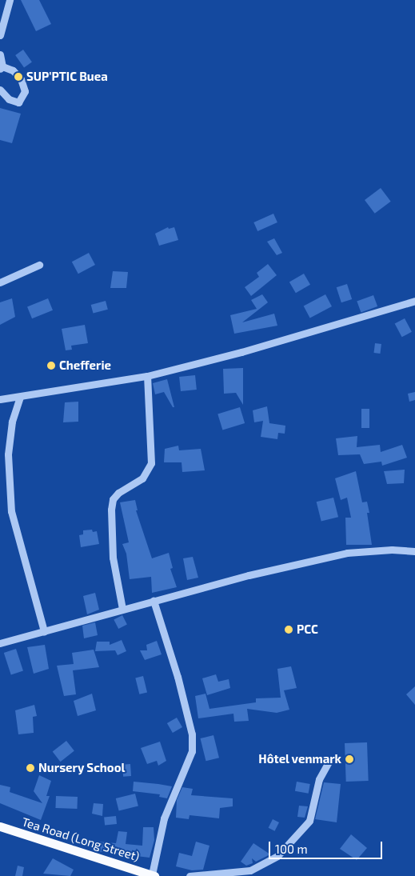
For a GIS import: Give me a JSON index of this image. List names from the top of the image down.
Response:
{
  "streets": {
    "main road": ["Tea Road (Long Street)"]
  },
  "places": [
    "SUP'PTIC Buea",
    "Chefferie",
    "PCC",
    "Hôtel venmark",
    "Nursery School"
  ],
  "scale_bar": "100 m"
}
